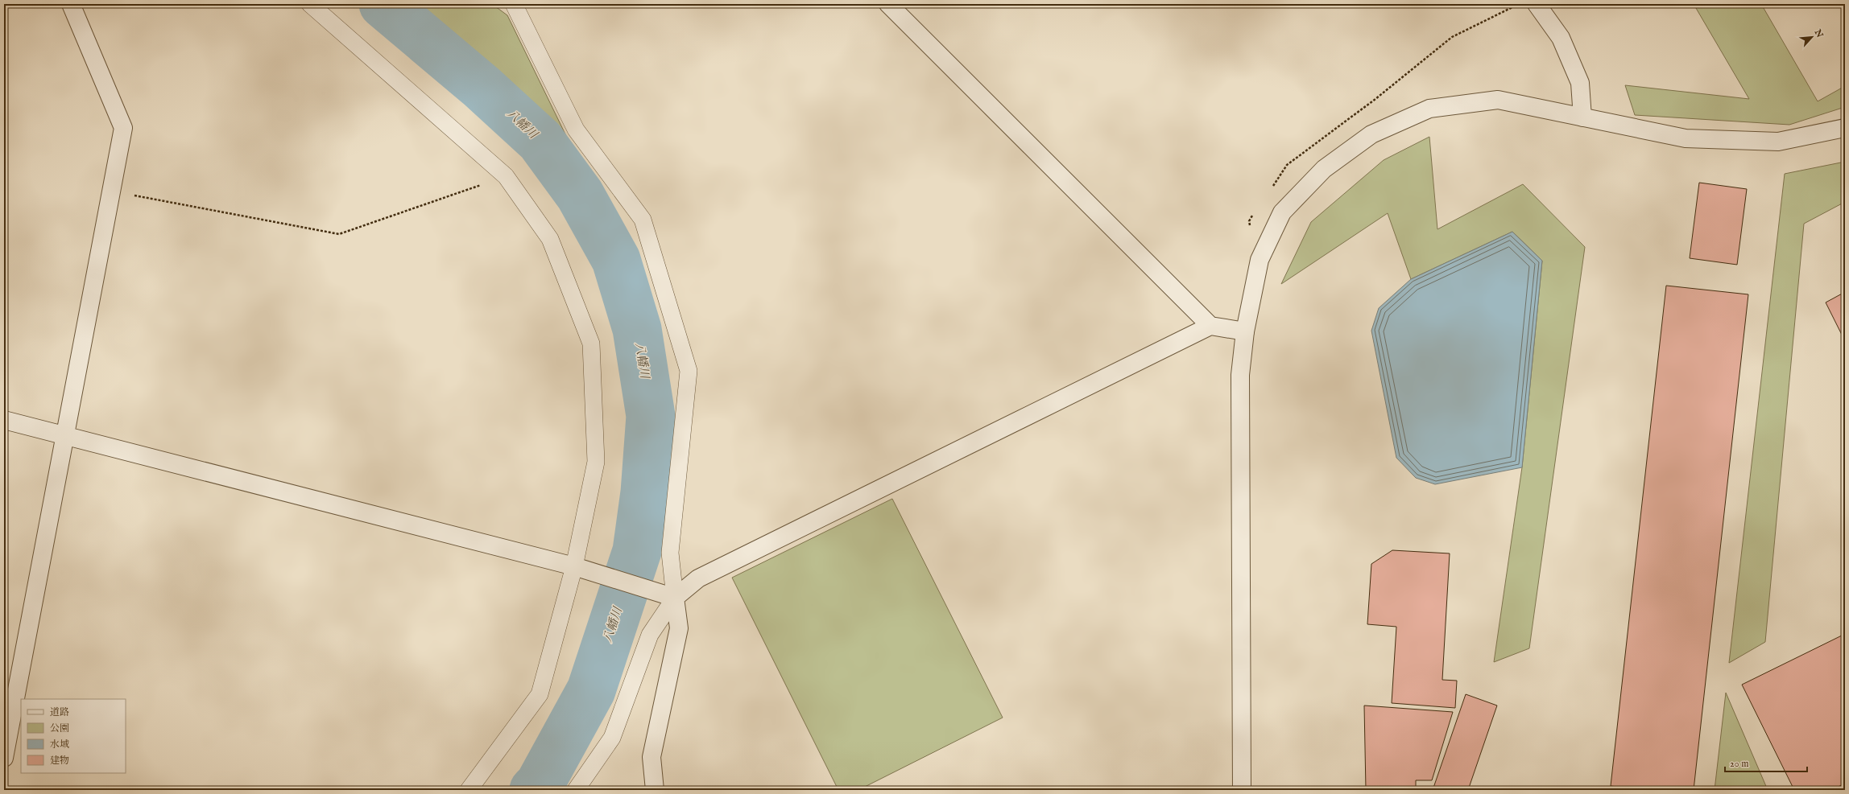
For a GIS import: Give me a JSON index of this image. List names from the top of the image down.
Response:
{
  "water": ["八幡川"],
  "legend": [
    "道路",
    "公園",
    "水域",
    "建物"
  ],
  "scale_bar": "20 m",
  "north": "top right"
}
